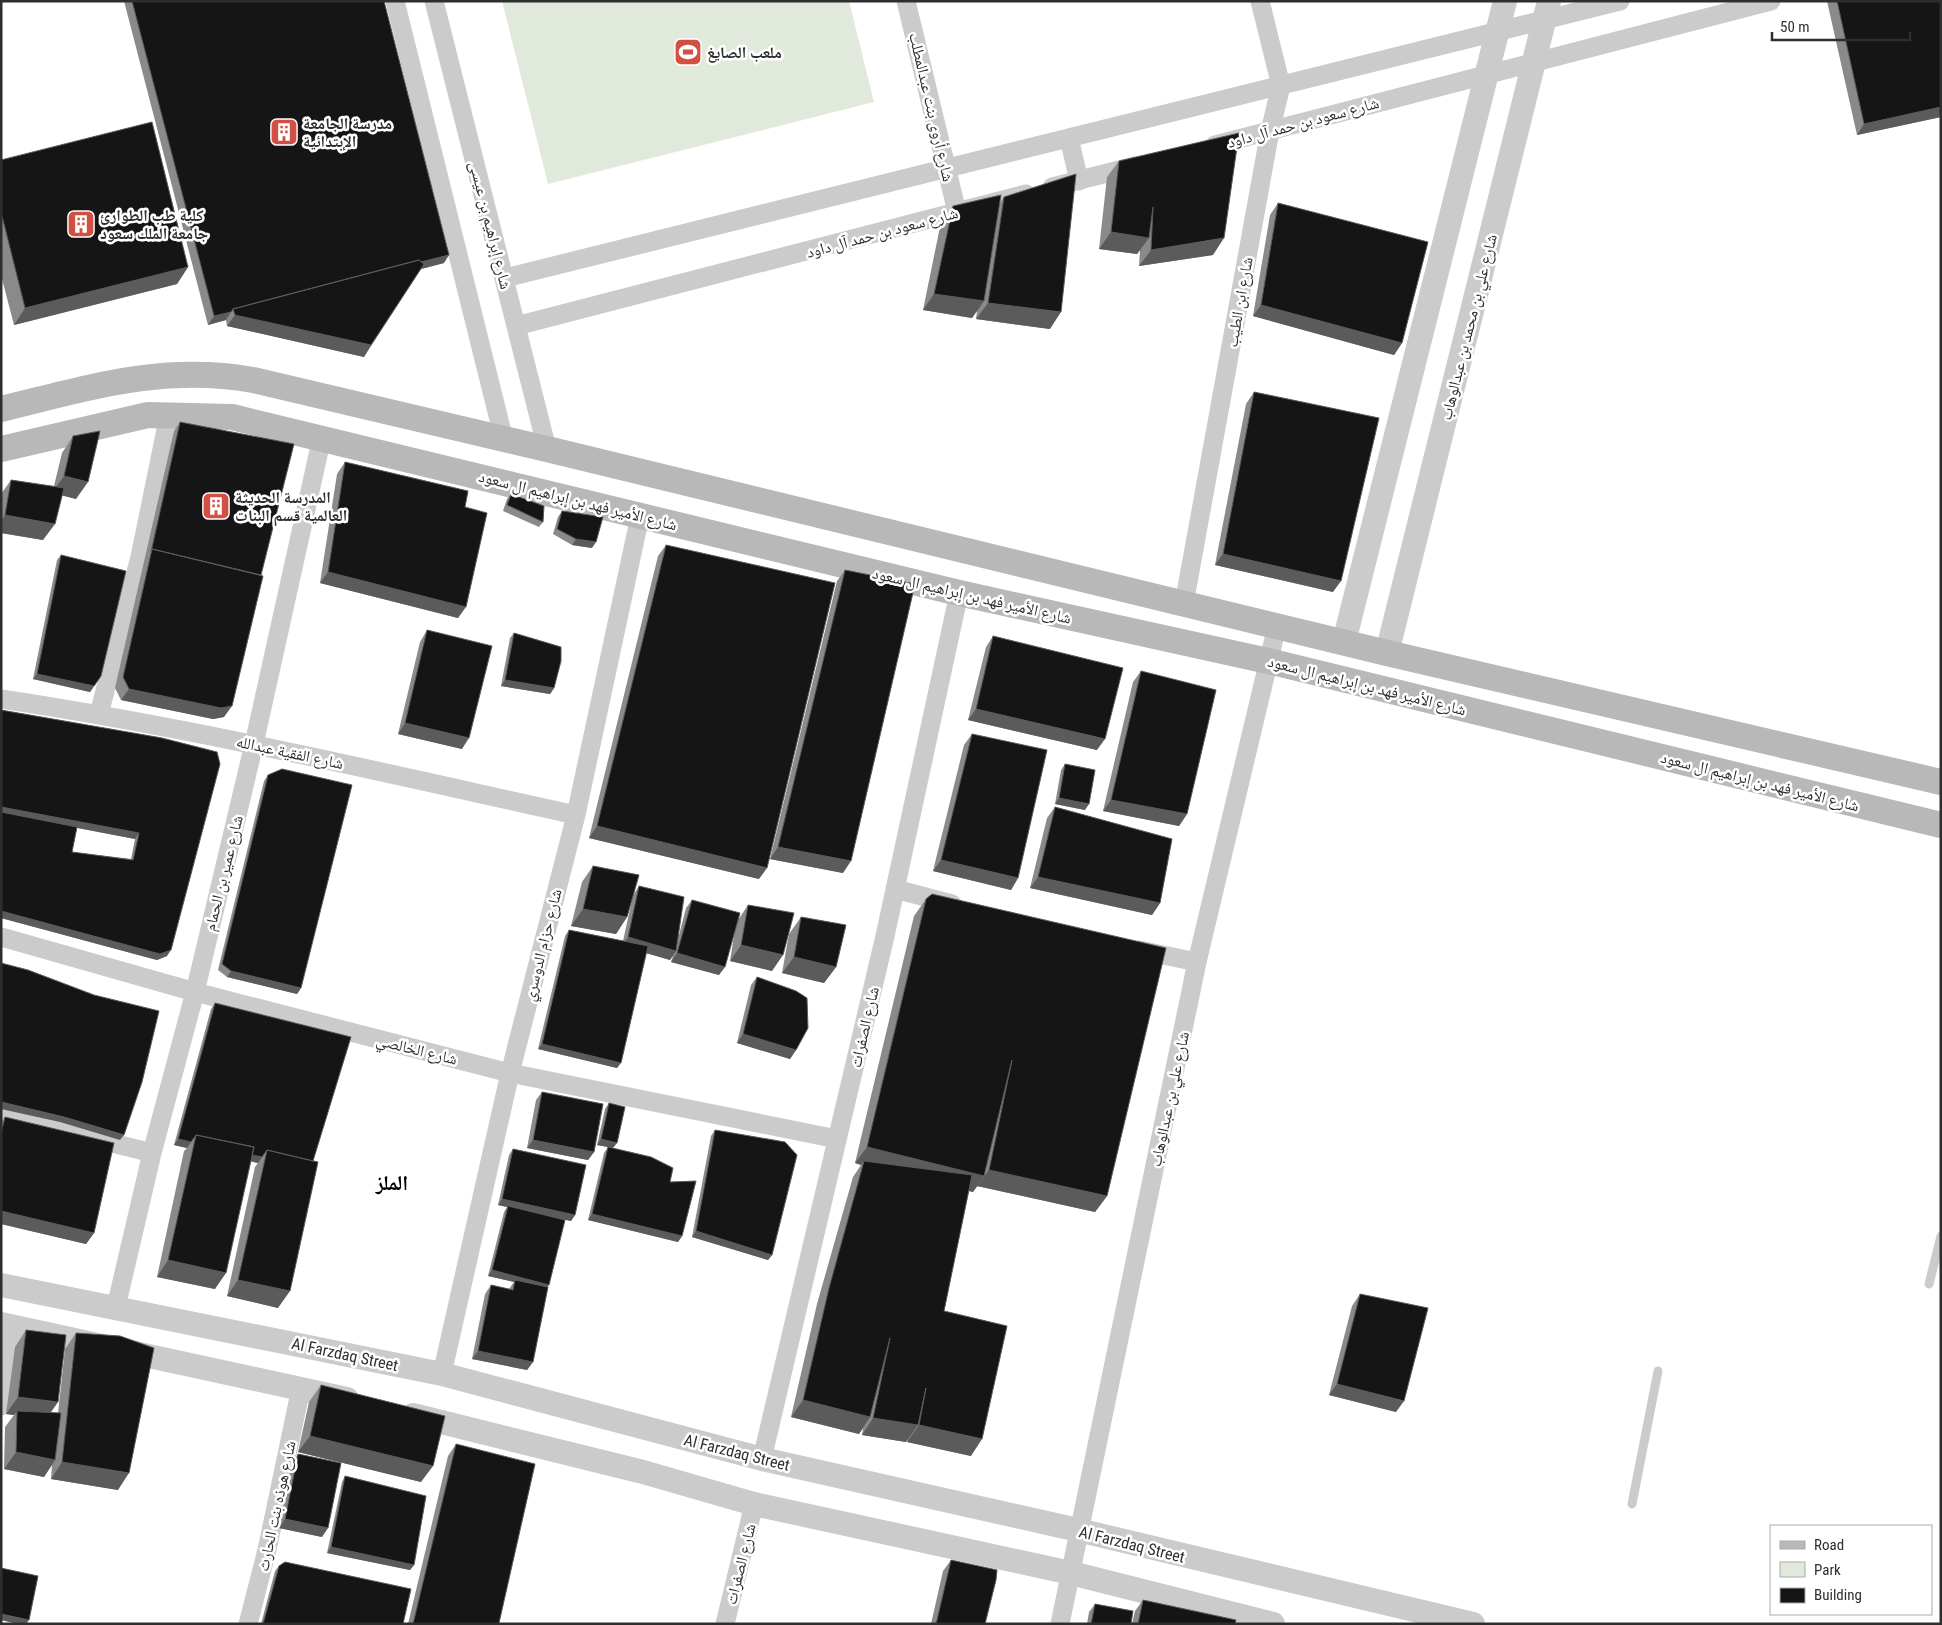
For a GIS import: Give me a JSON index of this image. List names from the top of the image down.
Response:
{
  "streets": {
    "main road": ["شارع الأمير فهد بن إبراهيم ال سعود"],
    "street": [
      "شارع أروى بنت عبدالمطلب",
      "شارع سعود بن حمد آل داود",
      "شارع إبراهيم بن عيسى",
      "شارع ابن الطيب",
      "شارع علي بن محمد بن عبدالوهاب",
      "شارع الفقية عبدالله",
      "شارع عمير بن الحمام",
      "شارع حزام الدوسري",
      "شارع الصفرات",
      "شارع الخالصي",
      "شارع علي بن عبدالوهاب",
      "Al Farzdaq Street",
      "شارع هوذه بنت الحارث"
    ]
  },
  "crossings": [
    ["شارع أروى بنت عبدالمطلب", "شارع سعود بن حمد آل داود"],
    ["شارع سعود بن حمد آل داود", "شارع إبراهيم بن عيسى"],
    ["شارع سعود بن حمد آل داود", "شارع ابن الطيب"],
    ["شارع سعود بن حمد آل داود", "شارع علي بن محمد بن عبدالوهاب"],
    ["شارع الأمير فهد بن إبراهيم ال سعود", "شارع عمير بن الحمام"],
    ["شارع الأمير فهد بن إبراهيم ال سعود", "شارع حزام الدوسري"],
    ["شارع الأمير فهد بن إبراهيم ال سعود", "شارع الصفرات"],
    ["شارع الأمير فهد بن إبراهيم ال سعود", "شارع علي بن عبدالوهاب"],
    ["شارع الفقية عبدالله", "شارع عمير بن الحمام"],
    ["شارع الفقية عبدالله", "شارع حزام الدوسري"],
    ["شارع عمير بن الحمام", "شارع الخالصي"],
    ["شارع عمير بن الحمام", "Al Farzdaq Street"],
    ["شارع حزام الدوسري", "شارع الخالصي"],
    ["شارع حزام الدوسري", "Al Farzdaq Street"],
    ["شارع الصفرات", "شارع الخالصي"],
    ["شارع الصفرات", "Al Farzdaq Street"],
    ["شارع علي بن عبدالوهاب", "Al Farzdaq Street"]
  ],
  "districts": ["الملز"],
  "places": {
    "sports": ["ملعب الصايغ"],
    "building": ["مدرسة الجامعة الإبتدائية", "كلية طب الطوارئ جامعة الملك سعود", "المدرسة الحديثة العالمية قسم البنات"]
  },
  "legend": ["Road", "Park", "Building"],
  "scale_bar": "50 m"
}
